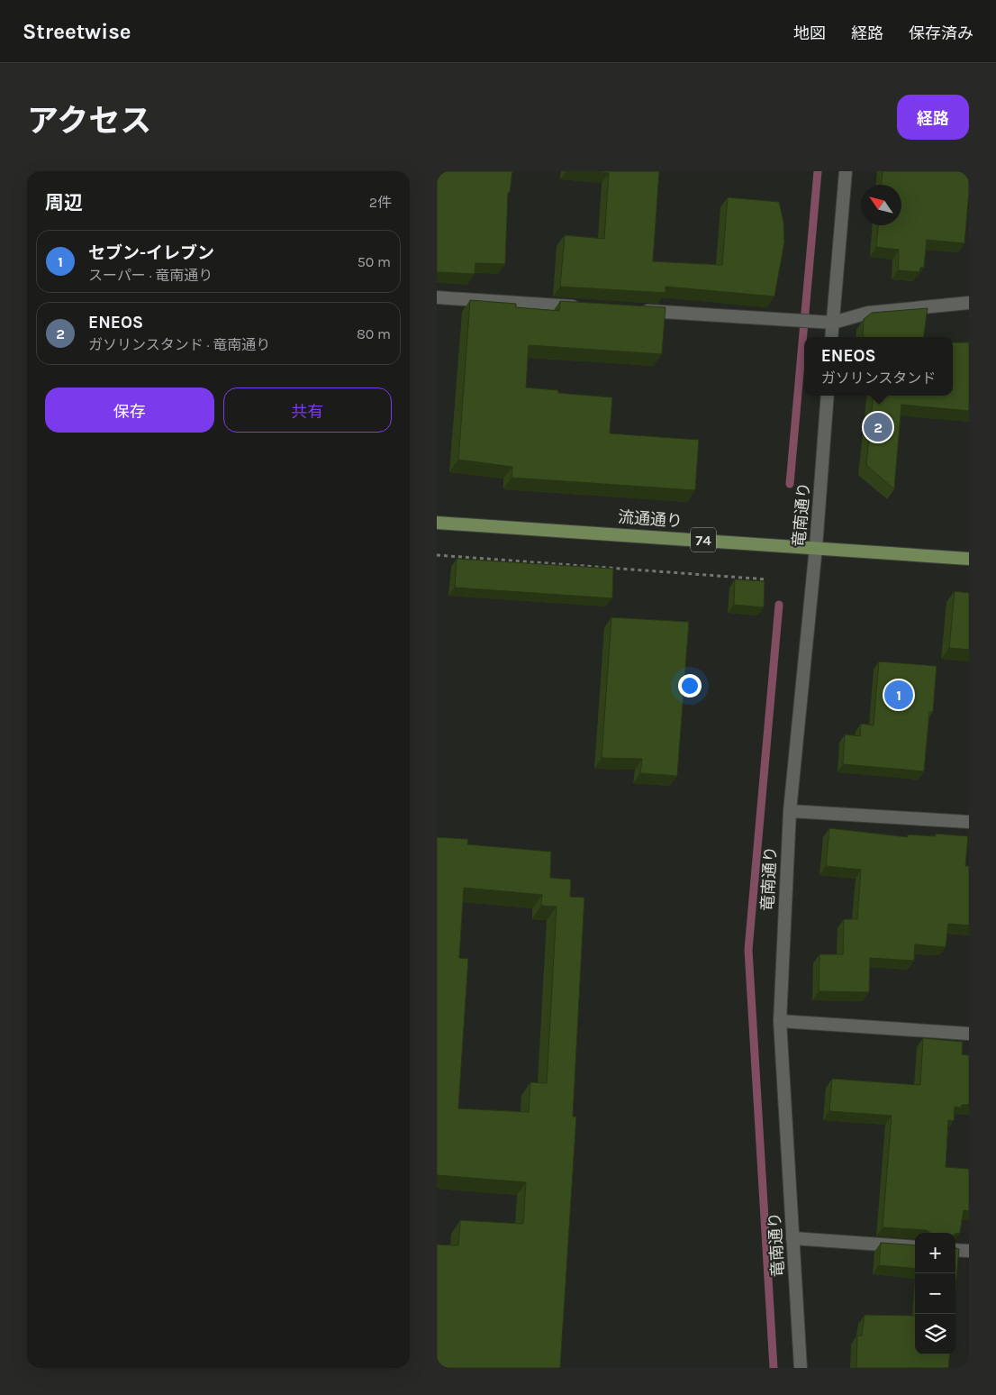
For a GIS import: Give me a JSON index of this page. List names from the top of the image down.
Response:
{
  "streets": {
    "main road": ["流通通り", "74"],
    "street": ["竜南通り"]
  },
  "crossings": [
    ["竜南通り", "流通通り"]
  ],
  "north": "top left",
  "page": {
    "header": "Streetwise",
    "nav": ["地図", "経路", "保存済み"],
    "title": "アクセス",
    "buttons": [
      "経路",
      ["保存", "共有"]
    ],
    "heading": ["周辺", "2件"],
    "list": [
      {
        "mark": "1",
        "name": "セブン-イレブン",
        "note": "スーパー · 竜南通り",
        "value": "50 m"
      },
      {
        "mark": "2",
        "name": "ENEOS",
        "note": "ガソリンスタンド · 竜南通り",
        "value": "80 m"
      }
    ],
    "popup": ["ENEOS", "ガソリンスタンド"],
    "pins": ["2", "1"],
    "map_buttons": ["+", "−"]
  }
}
